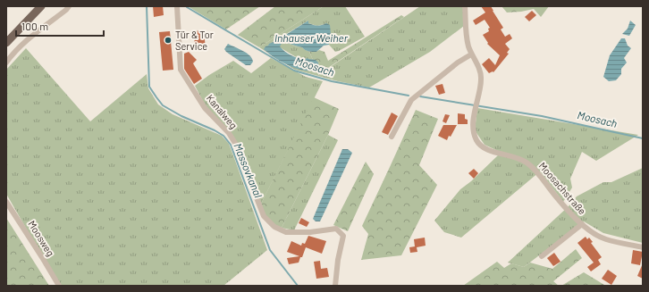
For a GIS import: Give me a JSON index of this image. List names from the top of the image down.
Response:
{
  "streets": {
    "street": ["Kanalweg", "Moosachstraße", "Moosweg"]
  },
  "water": ["Inhauser Weiher", "Moosach", "Massovkanal"],
  "places": ["Tür & Tor Service"],
  "scale_bar": "100 m"
}
